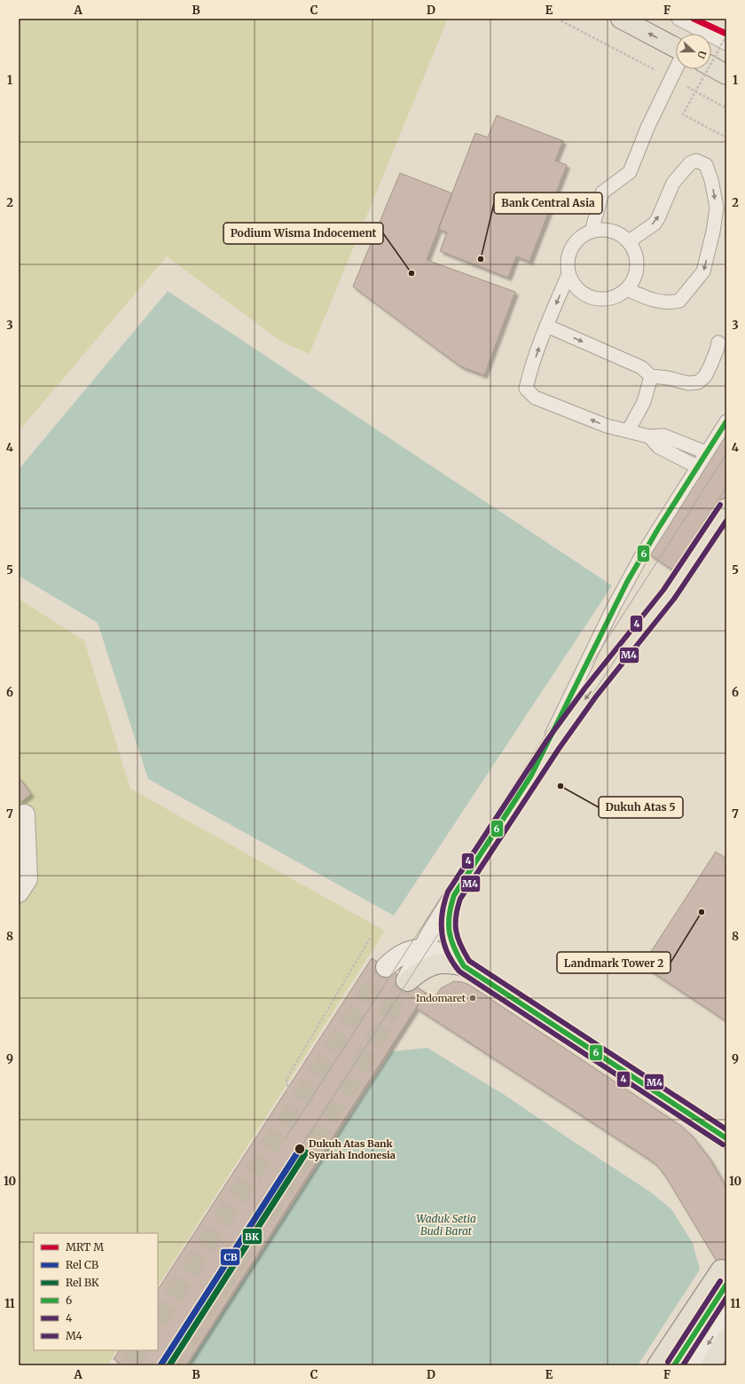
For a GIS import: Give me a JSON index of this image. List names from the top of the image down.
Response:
{
  "water": ["Waduk Setia Budi Barat"],
  "places": [
    "Bank Central Asia",
    "Podium Wisma Indocement",
    "Dukuh Atas 5",
    "Landmark Tower 2",
    "Indomaret",
    "Dukuh Atas Bank Syariah Indonesia"
  ],
  "lines": [
    "metro line M",
    "transit line 6",
    "transit line 4",
    "transit line M4",
    "rail line CB",
    "rail line BK"
  ],
  "legend": [
    "MRT M",
    "Rel CB",
    "Rel BK",
    "6",
    "4",
    "M4"
  ],
  "north": "right",
  "grid": {
    "columns": [
      "A",
      "B",
      "C",
      "D",
      "E",
      "F"
    ],
    "rows": [
      "1",
      "2",
      "3",
      "4",
      "5",
      "6",
      "7",
      "8",
      "9",
      "10",
      "11"
    ]
  }
}
